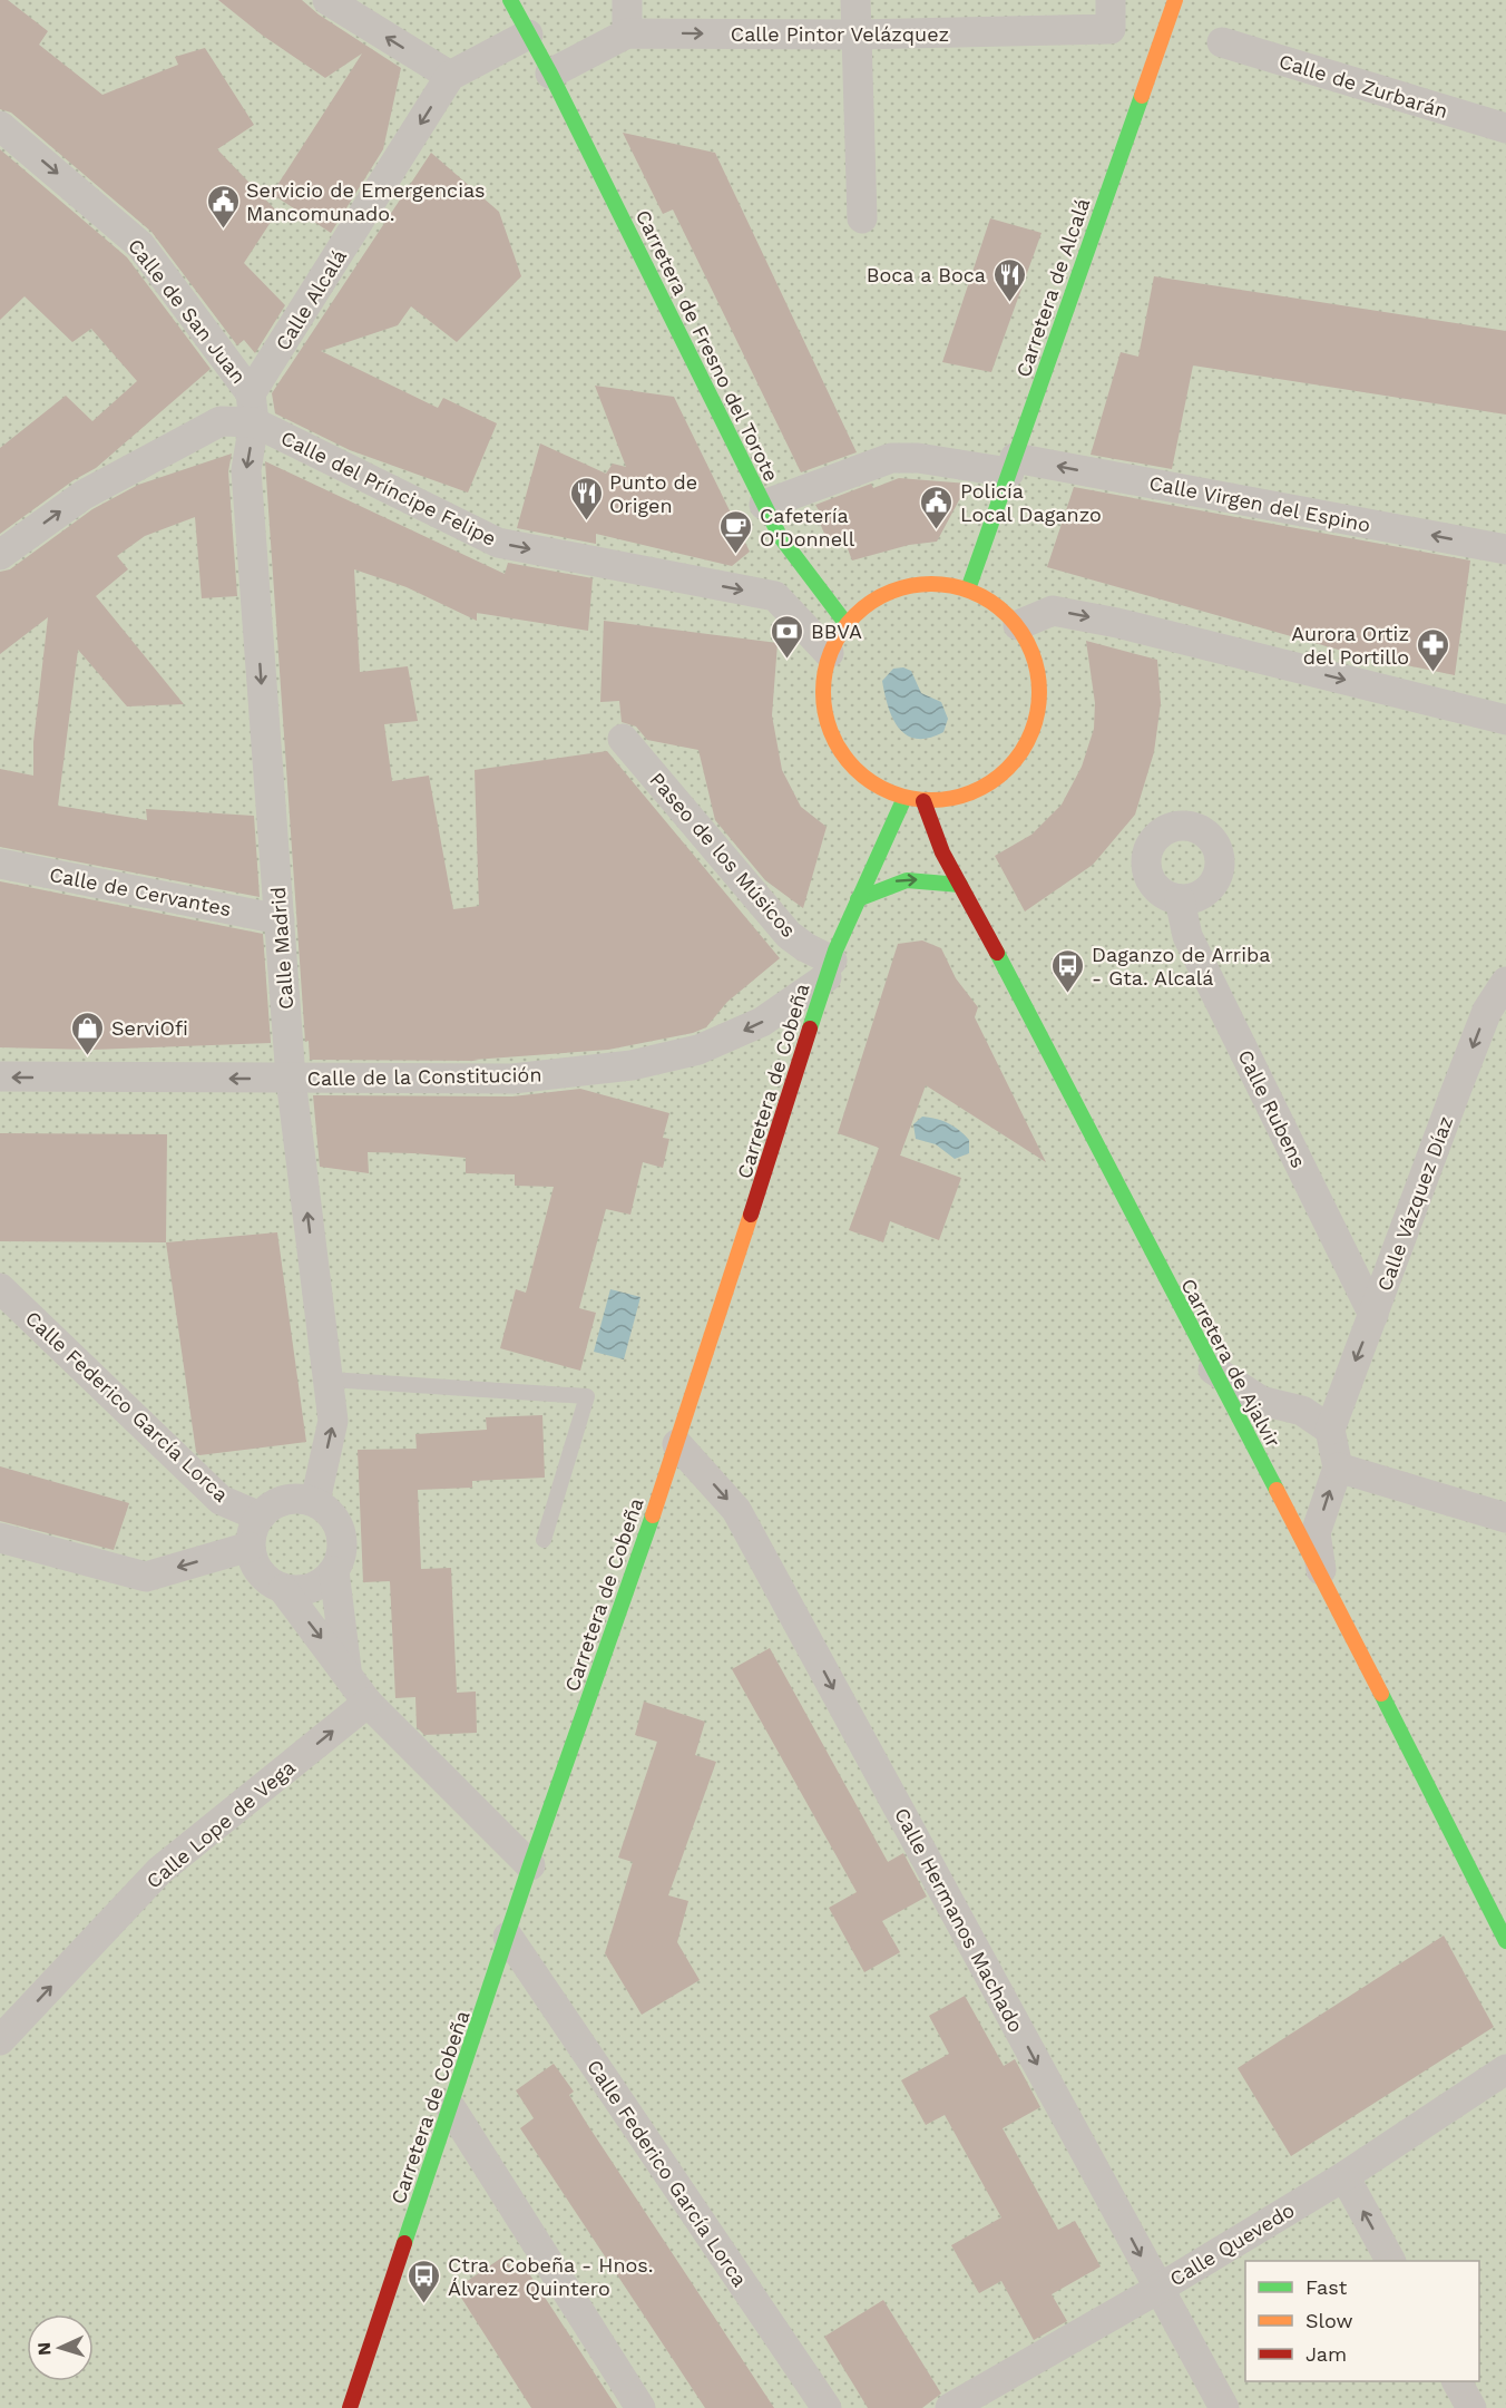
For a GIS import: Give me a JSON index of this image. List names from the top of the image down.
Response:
{
  "streets": {
    "street": [
      "Calle Pintor Velázquez",
      "Calle de Zurbarán",
      "Carretera de Alcalá",
      "Calle Alcalá",
      "Calle de San Juan",
      "Carretera de Fresno del Torote",
      "Calle del Príncipe Felipe",
      "Calle Virgen del Espino",
      "Paseo de los Músicos",
      "Calle de Cervantes",
      "Calle Madrid",
      "Calle de la Constitución",
      "Carretera de Cobeña",
      "Calle Rubens",
      "Calle Vázquez Díaz",
      "Carretera de Ajalvir",
      "Calle Federico García Lorca",
      "Calle Lope de Vega",
      "Calle Hermanos Machado",
      "Calle Quevedo"
    ]
  },
  "crossings": [
    ["Calle Pintor Velázquez", "Carretera de Fresno del Torote"],
    ["Carretera de Alcalá", "Carretera de Fresno del Torote"],
    ["Carretera de Alcalá", "Calle del Príncipe Felipe"],
    ["Carretera de Alcalá", "Calle Virgen del Espino"],
    ["Carretera de Alcalá", "Carretera de Cobeña"],
    ["Carretera de Alcalá", "Carretera de Ajalvir"],
    ["Calle Alcalá", "Calle de San Juan"],
    ["Calle Alcalá", "Calle del Príncipe Felipe"],
    ["Calle Alcalá", "Calle Madrid"],
    ["Calle de San Juan", "Calle del Príncipe Felipe"],
    ["Calle de San Juan", "Calle Madrid"],
    ["Carretera de Fresno del Torote", "Calle del Príncipe Felipe"],
    ["Carretera de Fresno del Torote", "Calle Virgen del Espino"],
    ["Carretera de Fresno del Torote", "Carretera de Cobeña"],
    ["Carretera de Fresno del Torote", "Carretera de Ajalvir"],
    ["Calle del Príncipe Felipe", "Calle Madrid"],
    ["Calle del Príncipe Felipe", "Carretera de Cobeña"],
    ["Calle del Príncipe Felipe", "Carretera de Ajalvir"],
    ["Paseo de los Músicos", "Calle de la Constitución"],
    ["Paseo de los Músicos", "Carretera de Cobeña"],
    ["Calle de Cervantes", "Calle Madrid"],
    ["Calle Madrid", "Calle de la Constitución"],
    ["Calle Madrid", "Calle Federico García Lorca"],
    ["Calle de la Constitución", "Carretera de Cobeña"],
    ["Carretera de Cobeña", "Carretera de Ajalvir"],
    ["Carretera de Cobeña", "Calle Federico García Lorca"],
    ["Carretera de Cobeña", "Calle Hermanos Machado"],
    ["Calle Rubens", "Calle Vázquez Díaz"],
    ["Calle Hermanos Machado", "Calle Quevedo"]
  ],
  "one_way": [
    "Calle Pintor Velázquez",
    "Calle Alcalá",
    "Calle de San Juan",
    "Calle del Príncipe Felipe",
    "Calle de la Constitución",
    "Calle Vázquez Díaz",
    "Calle Lope de Vega",
    "Calle Hermanos Machado"
  ],
  "places": {
    "public building": ["Servicio de Emergencias Mancomunado.", "Policía Local Daganzo"],
    "restaurant": ["Boca a Boca", "Punto de Origen"],
    "cafe": ["Cafetería O'Donnell"],
    "bank": ["BBVA"],
    "pharmacy": ["Aurora Ortiz del Portillo"],
    "bus stop": ["Daganzo de Arriba - Gta. Alcalá", "Ctra. Cobeña - Hnos. Álvarez Quintero"],
    "shop": ["ServiOfi"]
  },
  "legend": ["Fast", "Slow", "Jam"],
  "north": "left"
}
